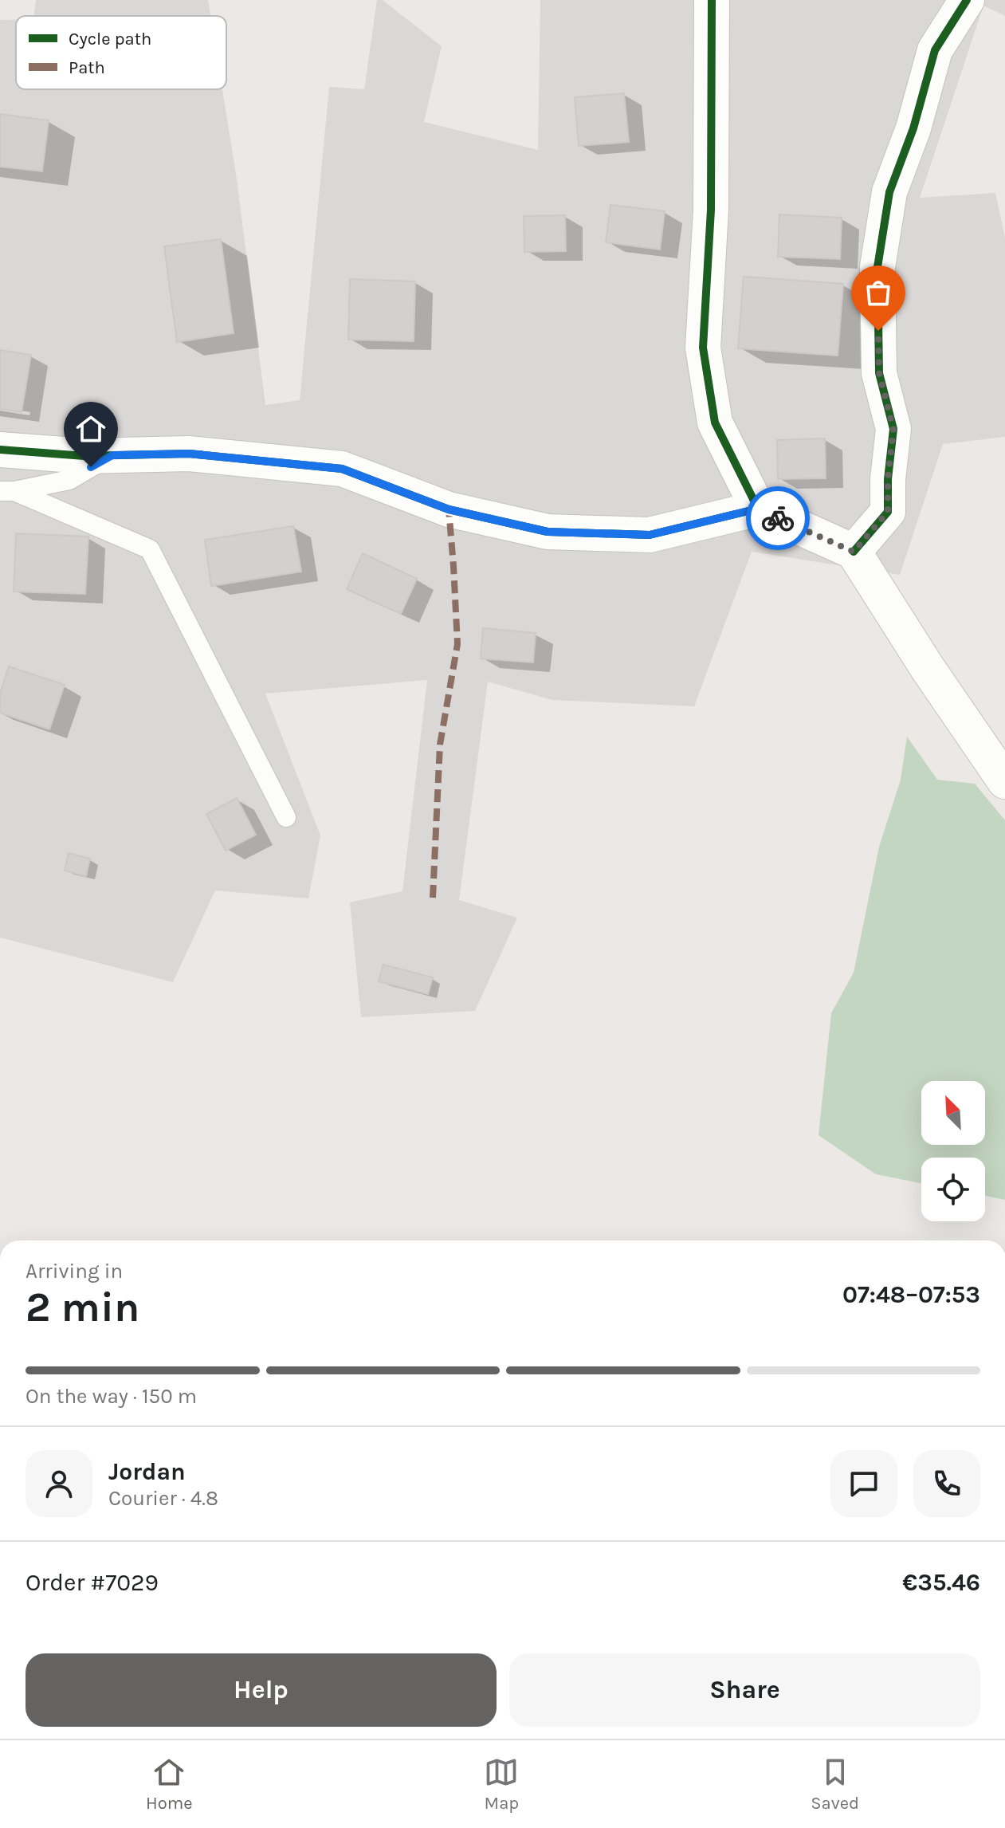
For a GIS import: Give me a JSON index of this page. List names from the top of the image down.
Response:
{
  "legend": ["Cycle path", "Path"],
  "north": "top left",
  "page": {
    "heading": ["2 min", "Arriving in", "07:48–07:53"],
    "panel": [
      "Jordan",
      "Courier · 4.8",
      "Order #7029",
      "€35.46"
    ],
    "bar": "On the way · 150 m",
    "buttons": ["Help", "Share"],
    "tabs": ["Home", "Map", "Saved"]
  }
}
